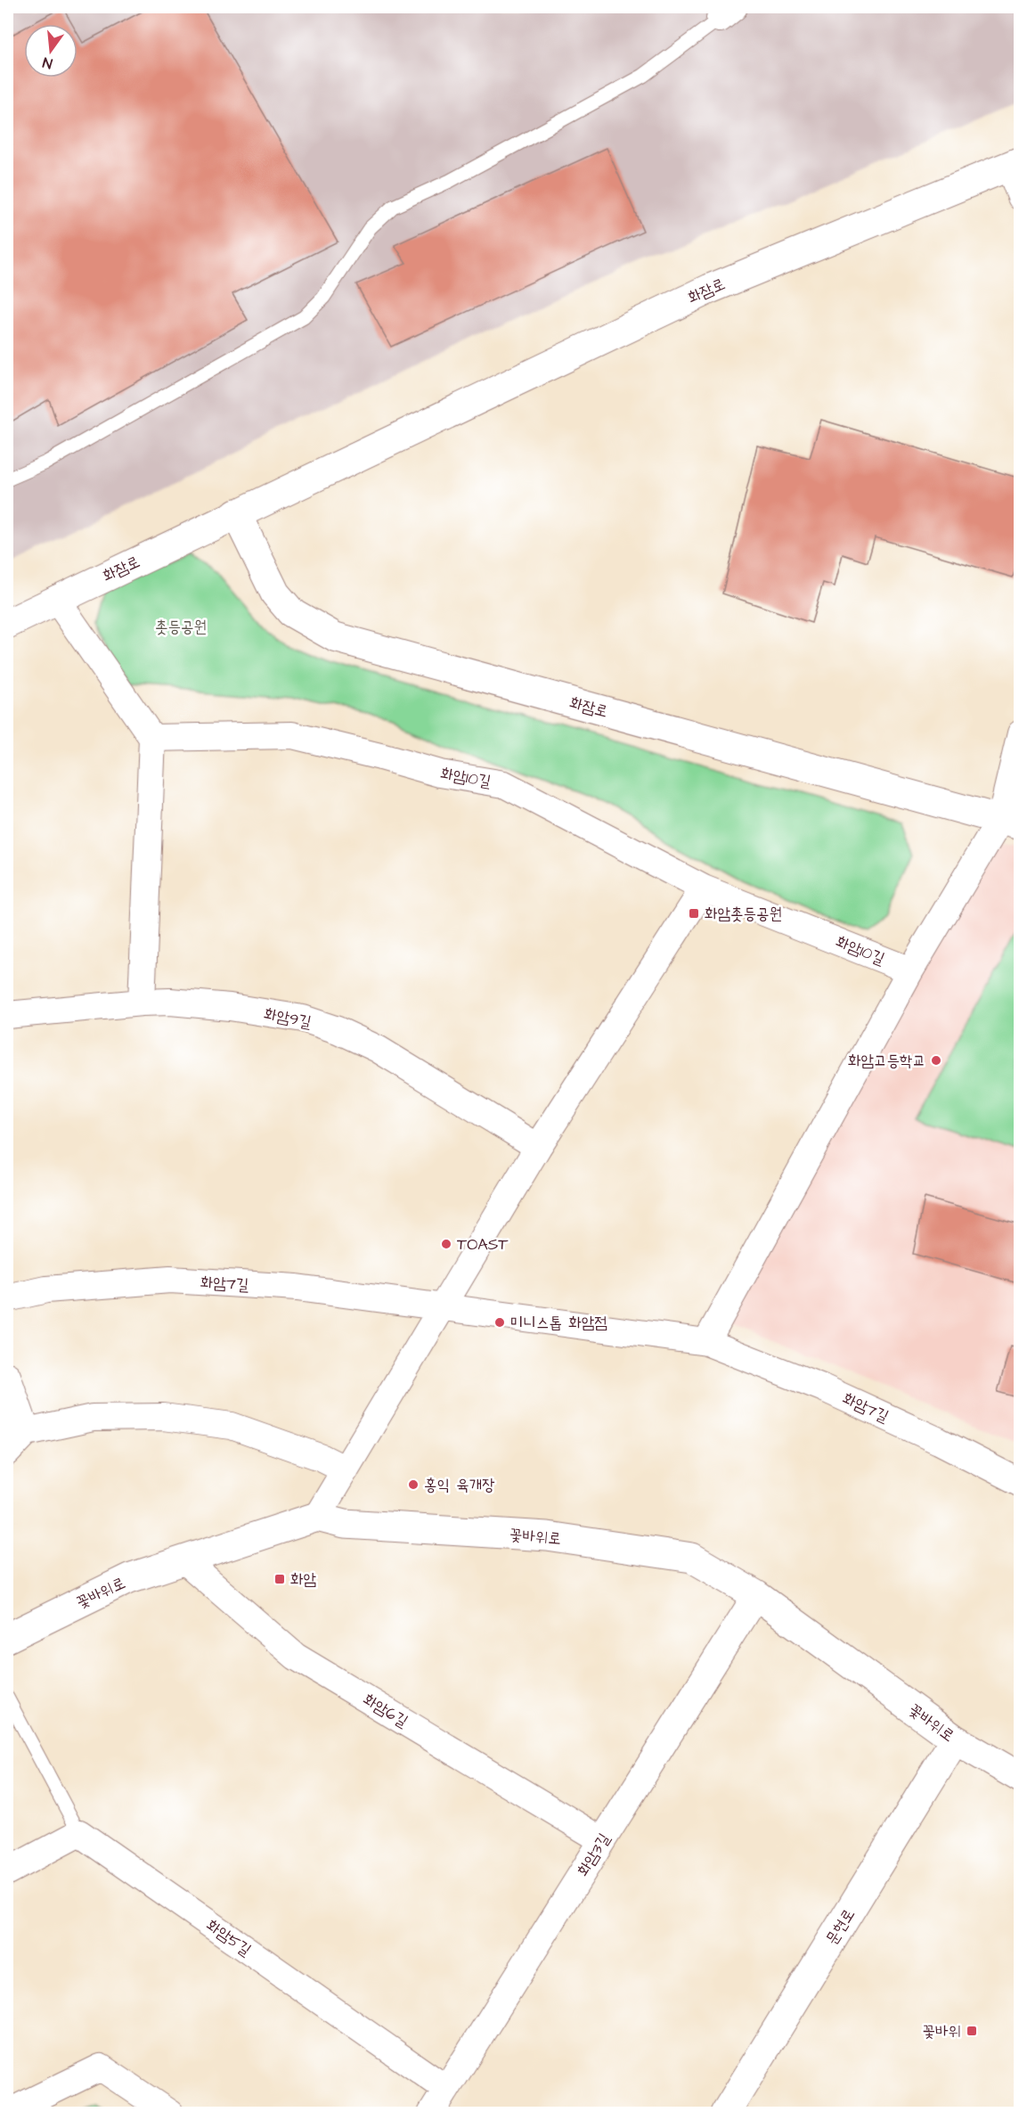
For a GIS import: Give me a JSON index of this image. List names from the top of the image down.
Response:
{
  "streets": {
    "street": [
      "화잠로",
      "화암10길",
      "화암9길",
      "화암7길",
      "꽃바위로",
      "화암6길",
      "화암3길",
      "문현로",
      "화암5길"
    ]
  },
  "crossings": [
    ["꽃바위로", "화암6길"],
    ["꽃바위로", "화암3길"],
    ["꽃바위로", "문현로"],
    ["화암6길", "화암3길"],
    ["화암3길", "화암5길"]
  ],
  "parks": ["촛등공원"],
  "places": {
    "transit": ["화암촛등공원", "화암", "꽃바위"],
    "other": [
      "화암고등학교",
      "TOAST",
      "미니스톱 화암점",
      "홍익 육개장"
    ]
  },
  "north": "bottom"
}
